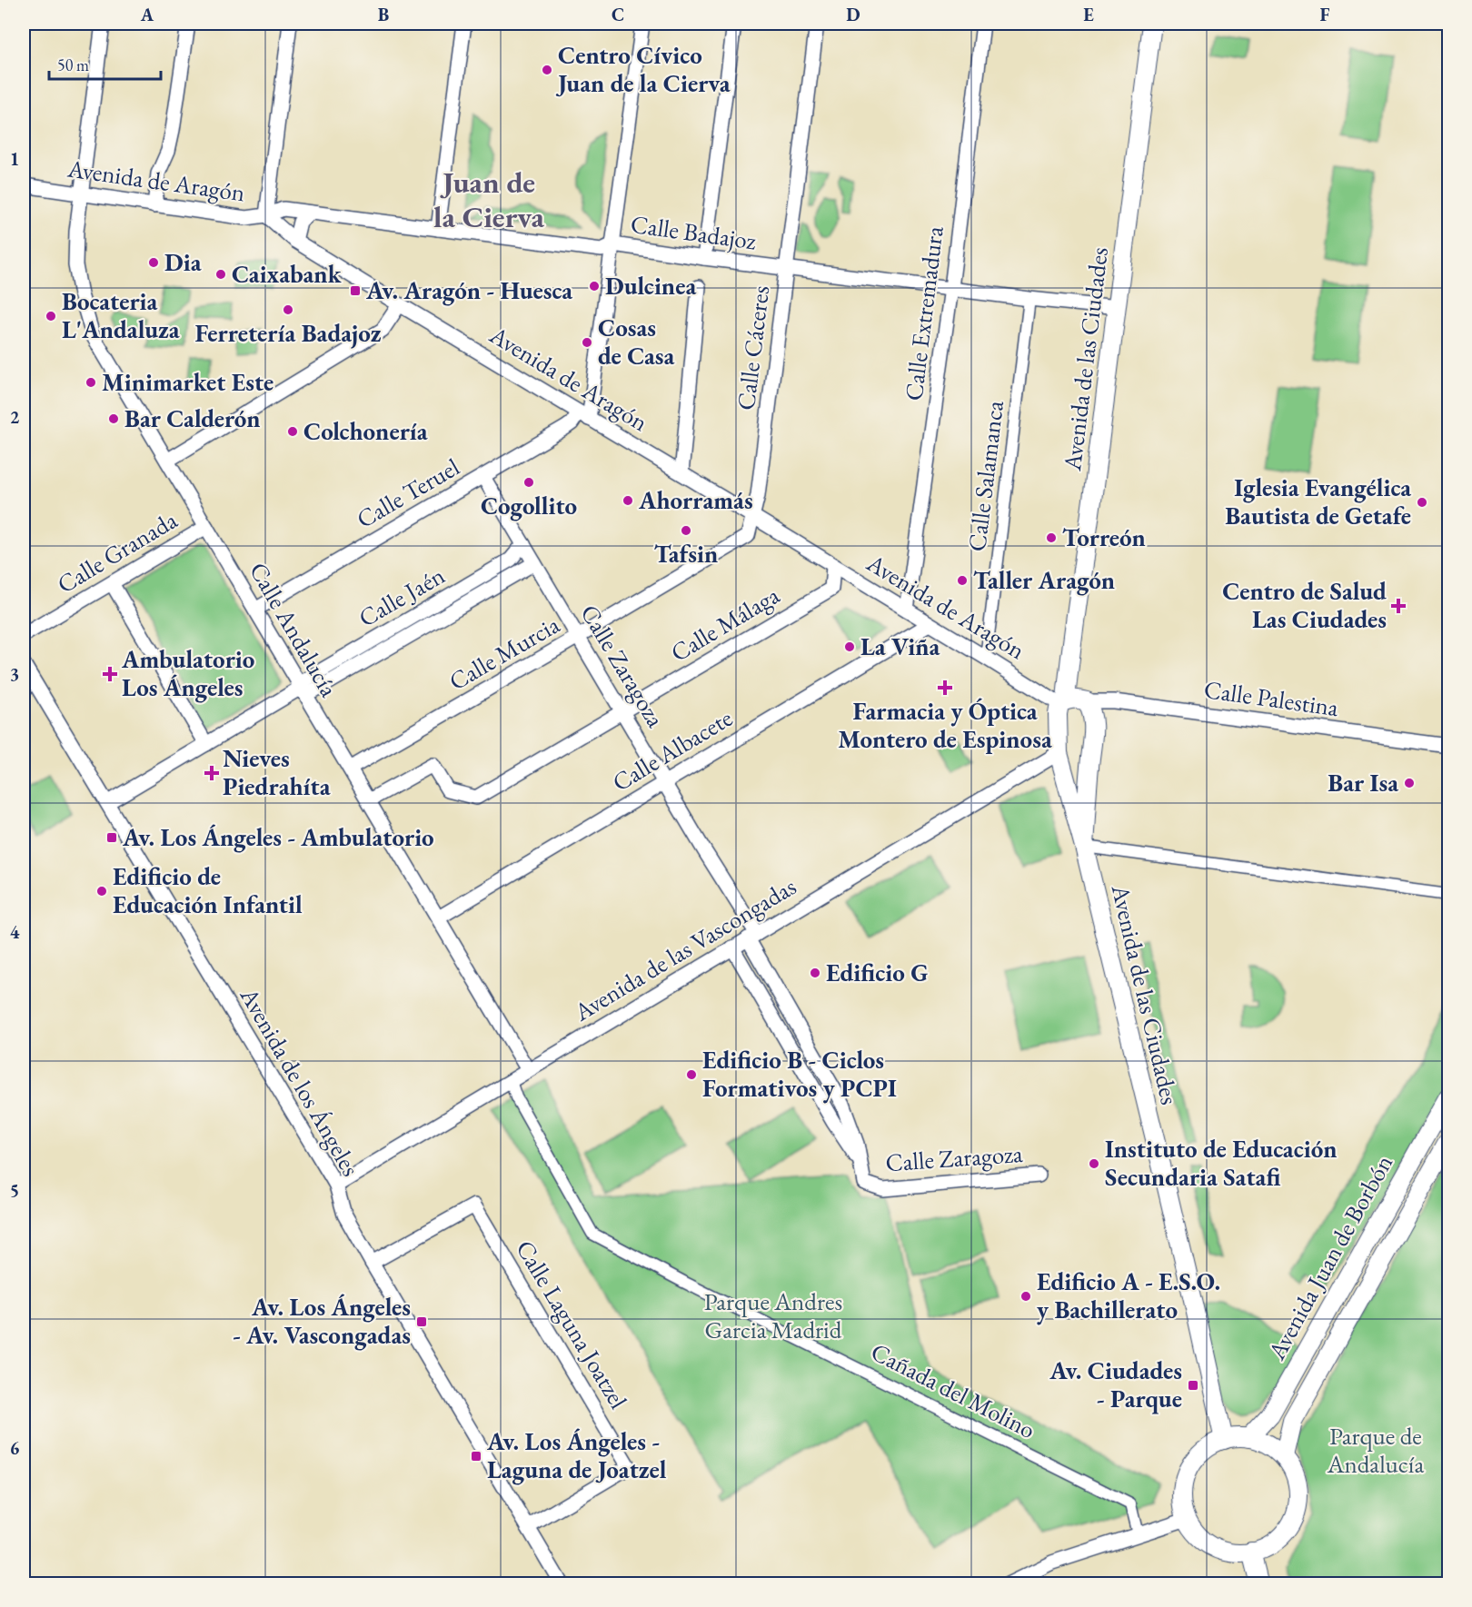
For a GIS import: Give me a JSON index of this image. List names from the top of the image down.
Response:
{
  "streets": {
    "street": [
      "Avenida de Aragón",
      "Calle Badajoz",
      "Calle Extremadura",
      "Calle Cáceres",
      "Avenida de las Ciudades",
      "Calle Salamanca",
      "Calle Teruel",
      "Calle Granada",
      "Calle Jaén",
      "Calle Málaga",
      "Calle Andalucía",
      "Calle Murcia",
      "Calle Zaragoza",
      "Calle Palestina",
      "Calle Albacete",
      "Avenida de las Vascongadas",
      "Avenida de los Ángeles",
      "Avenida Juan de Borbón",
      "Calle Laguna Joatzel",
      "Cañada del Molino"
    ]
  },
  "crossings": [
    ["Avenida de Aragón", "Calle Badajoz"],
    ["Avenida de Aragón", "Calle Extremadura"],
    ["Avenida de Aragón", "Calle Cáceres"],
    ["Avenida de Aragón", "Avenida de las Ciudades"],
    ["Avenida de Aragón", "Calle Salamanca"],
    ["Avenida de Aragón", "Calle Teruel"],
    ["Avenida de Aragón", "Calle Málaga"],
    ["Avenida de Aragón", "Calle Andalucía"],
    ["Avenida de Aragón", "Calle Murcia"],
    ["Avenida de Aragón", "Calle Albacete"],
    ["Calle Badajoz", "Calle Extremadura"],
    ["Calle Badajoz", "Calle Cáceres"],
    ["Calle Badajoz", "Avenida de las Ciudades"],
    ["Calle Badajoz", "Calle Salamanca"],
    ["Calle Cáceres", "Calle Murcia"],
    ["Avenida de las Ciudades", "Calle Palestina"],
    ["Avenida de las Ciudades", "Avenida de las Vascongadas"],
    ["Avenida de las Ciudades", "Avenida Juan de Borbón"],
    ["Calle Teruel", "Calle Andalucía"],
    ["Calle Teruel", "Calle Zaragoza"],
    ["Calle Granada", "Calle Andalucía"],
    ["Calle Jaén", "Calle Andalucía"],
    ["Calle Jaén", "Calle Zaragoza"],
    ["Calle Málaga", "Calle Zaragoza"],
    ["Calle Andalucía", "Calle Murcia"],
    ["Calle Andalucía", "Calle Albacete"],
    ["Calle Andalucía", "Avenida de las Vascongadas"],
    ["Calle Murcia", "Calle Zaragoza"],
    ["Calle Zaragoza", "Calle Albacete"],
    ["Calle Zaragoza", "Avenida de las Vascongadas"],
    ["Avenida de las Vascongadas", "Avenida de los Ángeles"],
    ["Avenida de las Vascongadas", "Cañada del Molino"],
    ["Avenida de los Ángeles", "Calle Laguna Joatzel"]
  ],
  "districts": ["Juan de la Cierva"],
  "parks": ["Parque Andres Garcia Madrid", "Parque de Andalucía"],
  "places": {
    "other": [
      "Centro Cívico Juan de la Cierva",
      "Dia",
      "Caixabank",
      "Dulcinea",
      "Ferretería Badajoz",
      "Bocateria L'Andaluza",
      "Cosas de Casa",
      "Minimarket Este",
      "Bar Calderón",
      "Colchonería",
      "Cogollito",
      "Ahorramás",
      "Iglesia Evangélica Bautista de Getafe",
      "Tafsin",
      "Torreón",
      "Taller Aragón",
      "La Viña",
      "Bar Isa",
      "Edificio de Educación Infantil",
      "Edificio G",
      "Edificio B - Ciclos Formativos y PCPI",
      "Instituto de Educación Secundaria Satafi",
      "Edificio A - E.S.O. y Bachillerato"
    ],
    "transit": [
      "Av. Aragón - Huesca",
      "Av. Los Ángeles - Ambulatorio",
      "Av. Los Ángeles - Av. Vascongadas",
      "Av. Ciudades - Parque",
      "Av. Los Ángeles - Laguna de Joatzel"
    ],
    "health": [
      "Centro de Salud Las Ciudades",
      "Ambulatorio Los Ángeles",
      "Farmacia y Óptica Montero de Espinosa",
      "Nieves Piedrahíta"
    ]
  },
  "scale_bar": "50 m",
  "grid": {
    "columns": [
      "A",
      "B",
      "C",
      "D",
      "E",
      "F"
    ],
    "rows": [
      "1",
      "2",
      "3",
      "4",
      "5",
      "6"
    ]
  }
}
